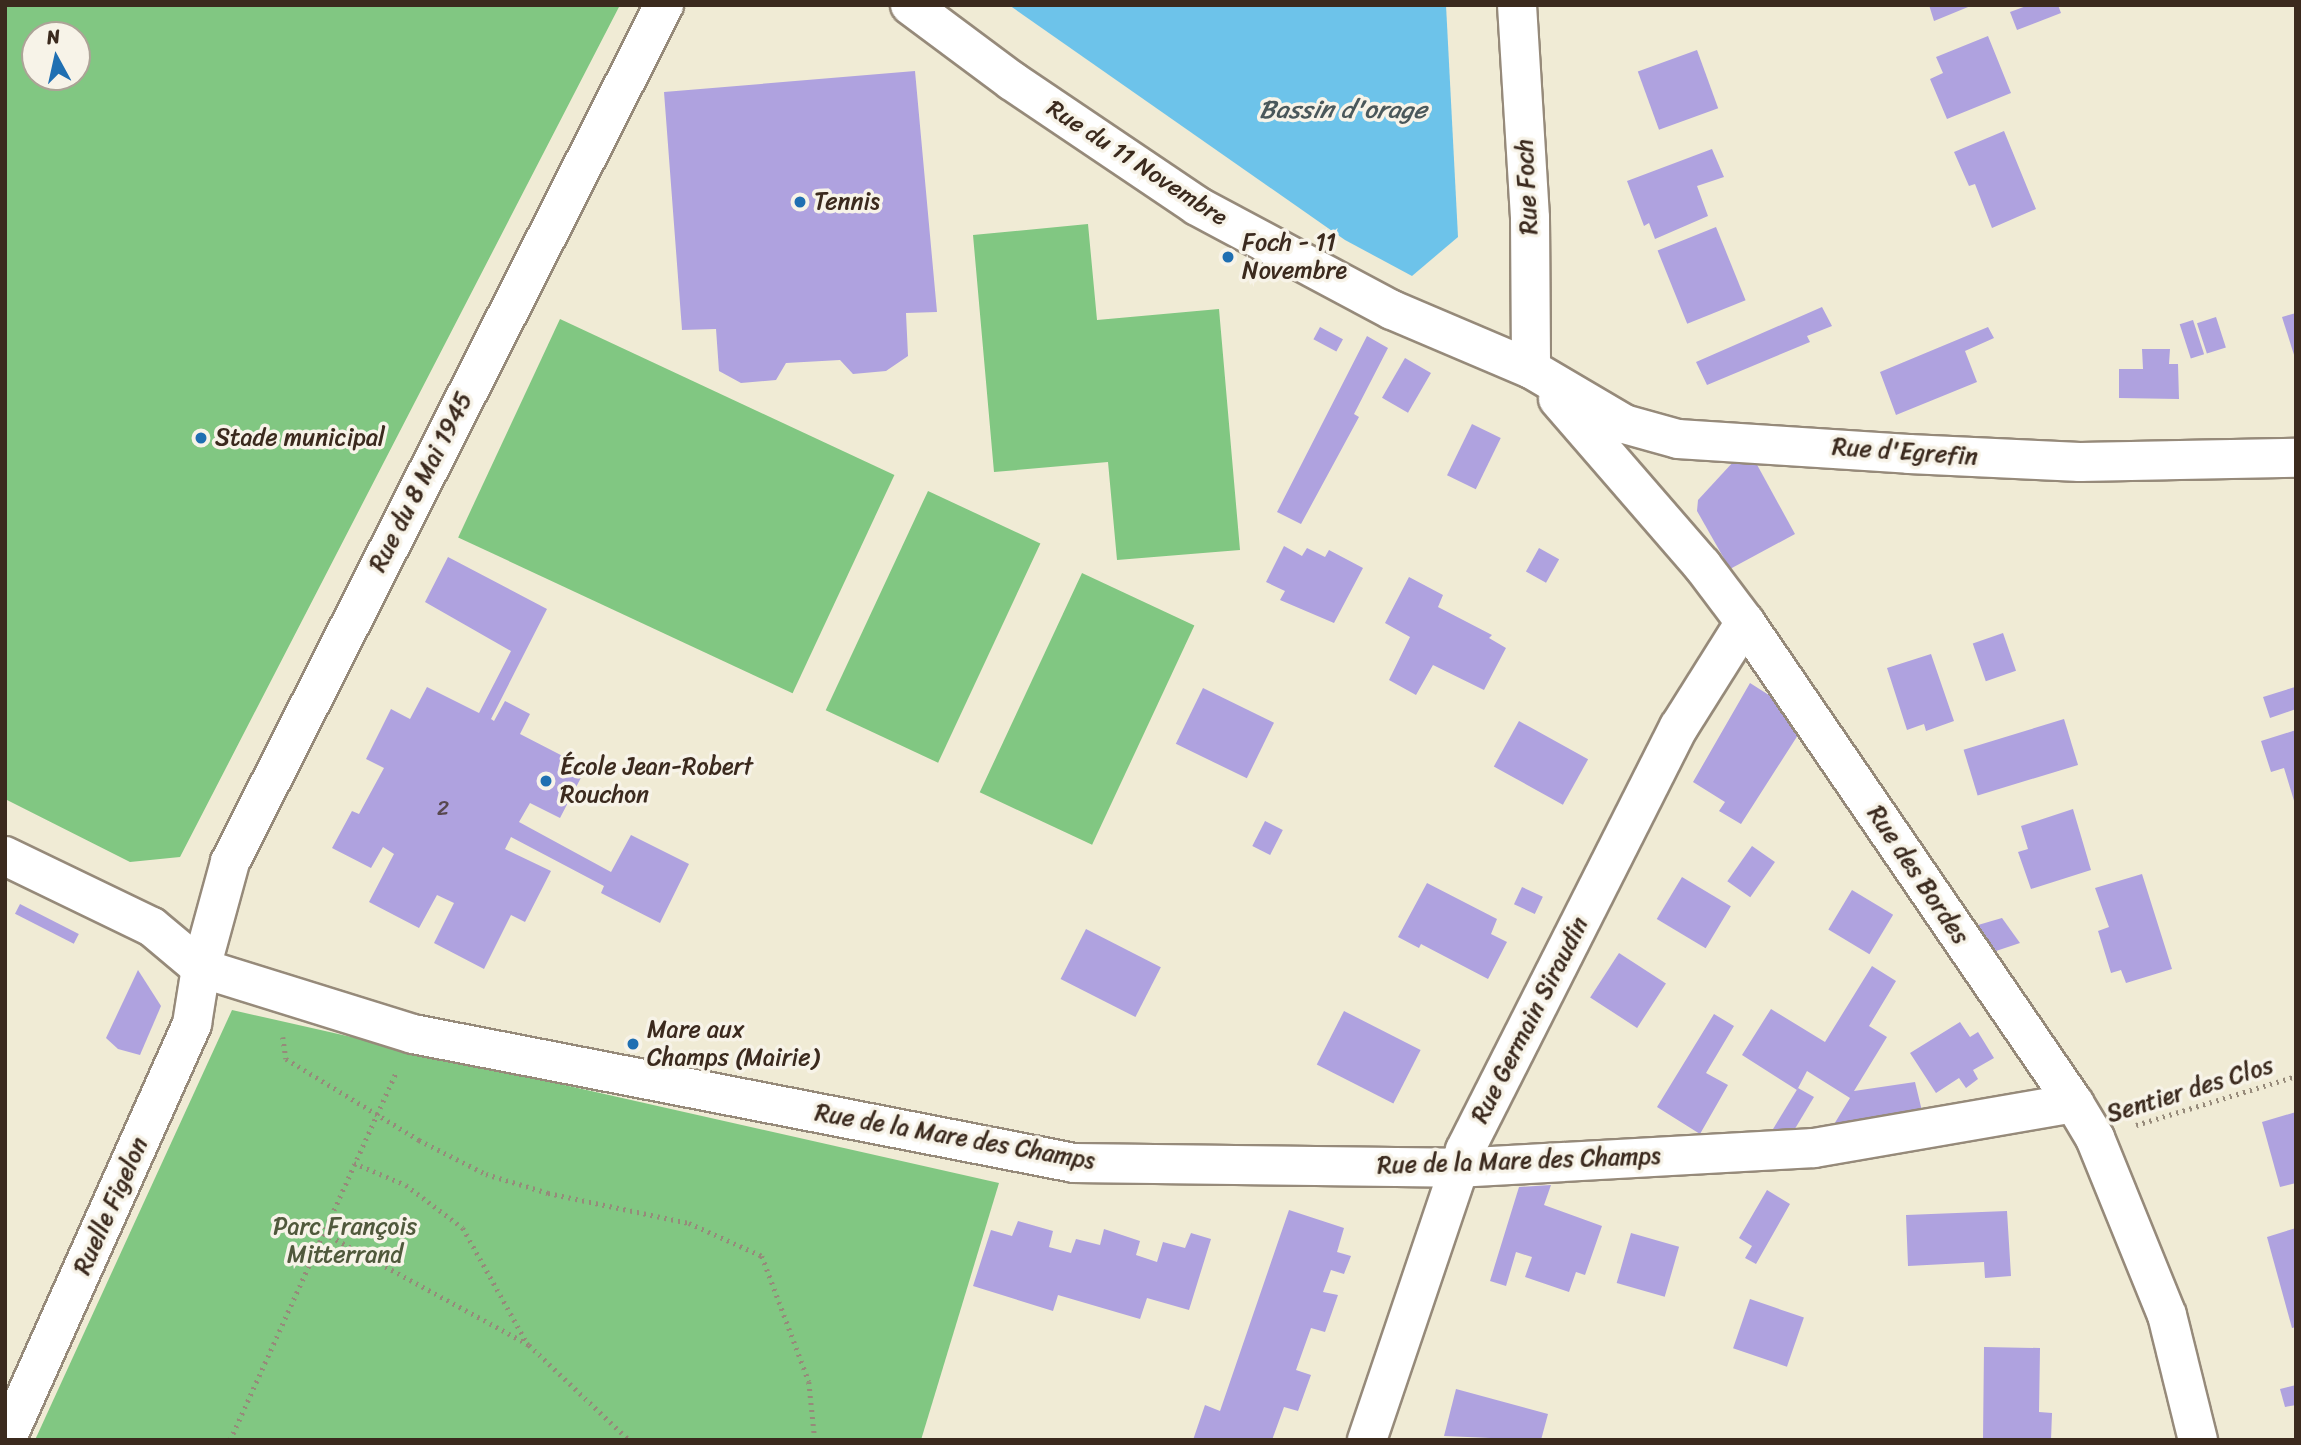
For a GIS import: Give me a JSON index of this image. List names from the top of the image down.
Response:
{
  "streets": {
    "street": [
      "Rue du 11 Novembre",
      "Rue Foch",
      "Rue d'Egrefin",
      "Rue du 8 Mai 1945",
      "Rue des Bordes",
      "Rue Germain Siraudin",
      "Rue de la Mare des Champs",
      "Ruelle Figelon"
    ],
    "path": ["Sentier des Clos"]
  },
  "crossings": [
    ["Rue du 11 Novembre", "Rue Foch"],
    ["Rue du 11 Novembre", "Rue d'Egrefin"],
    ["Rue du 11 Novembre", "Rue des Bordes"],
    ["Rue Foch", "Rue d'Egrefin"],
    ["Rue Foch", "Rue des Bordes"],
    ["Rue d'Egrefin", "Rue des Bordes"],
    ["Rue du 8 Mai 1945", "Rue de la Mare des Champs"],
    ["Rue du 8 Mai 1945", "Ruelle Figelon"],
    ["Rue des Bordes", "Rue Germain Siraudin"],
    ["Rue des Bordes", "Sentier des Clos"],
    ["Rue des Bordes", "Rue de la Mare des Champs"],
    ["Rue Germain Siraudin", "Rue de la Mare des Champs"],
    ["Rue de la Mare des Champs", "Ruelle Figelon"]
  ],
  "water": ["Bassin d'orage"],
  "parks": ["Parc François Mitterrand"],
  "places": [
    "Tennis",
    "Foch - 11 Novembre",
    "Stade municipal",
    "École Jean-Robert Rouchon",
    "Mare aux Champs (Mairie)"
  ],
  "house_numbers": ["2"],
  "north": "top"
}
